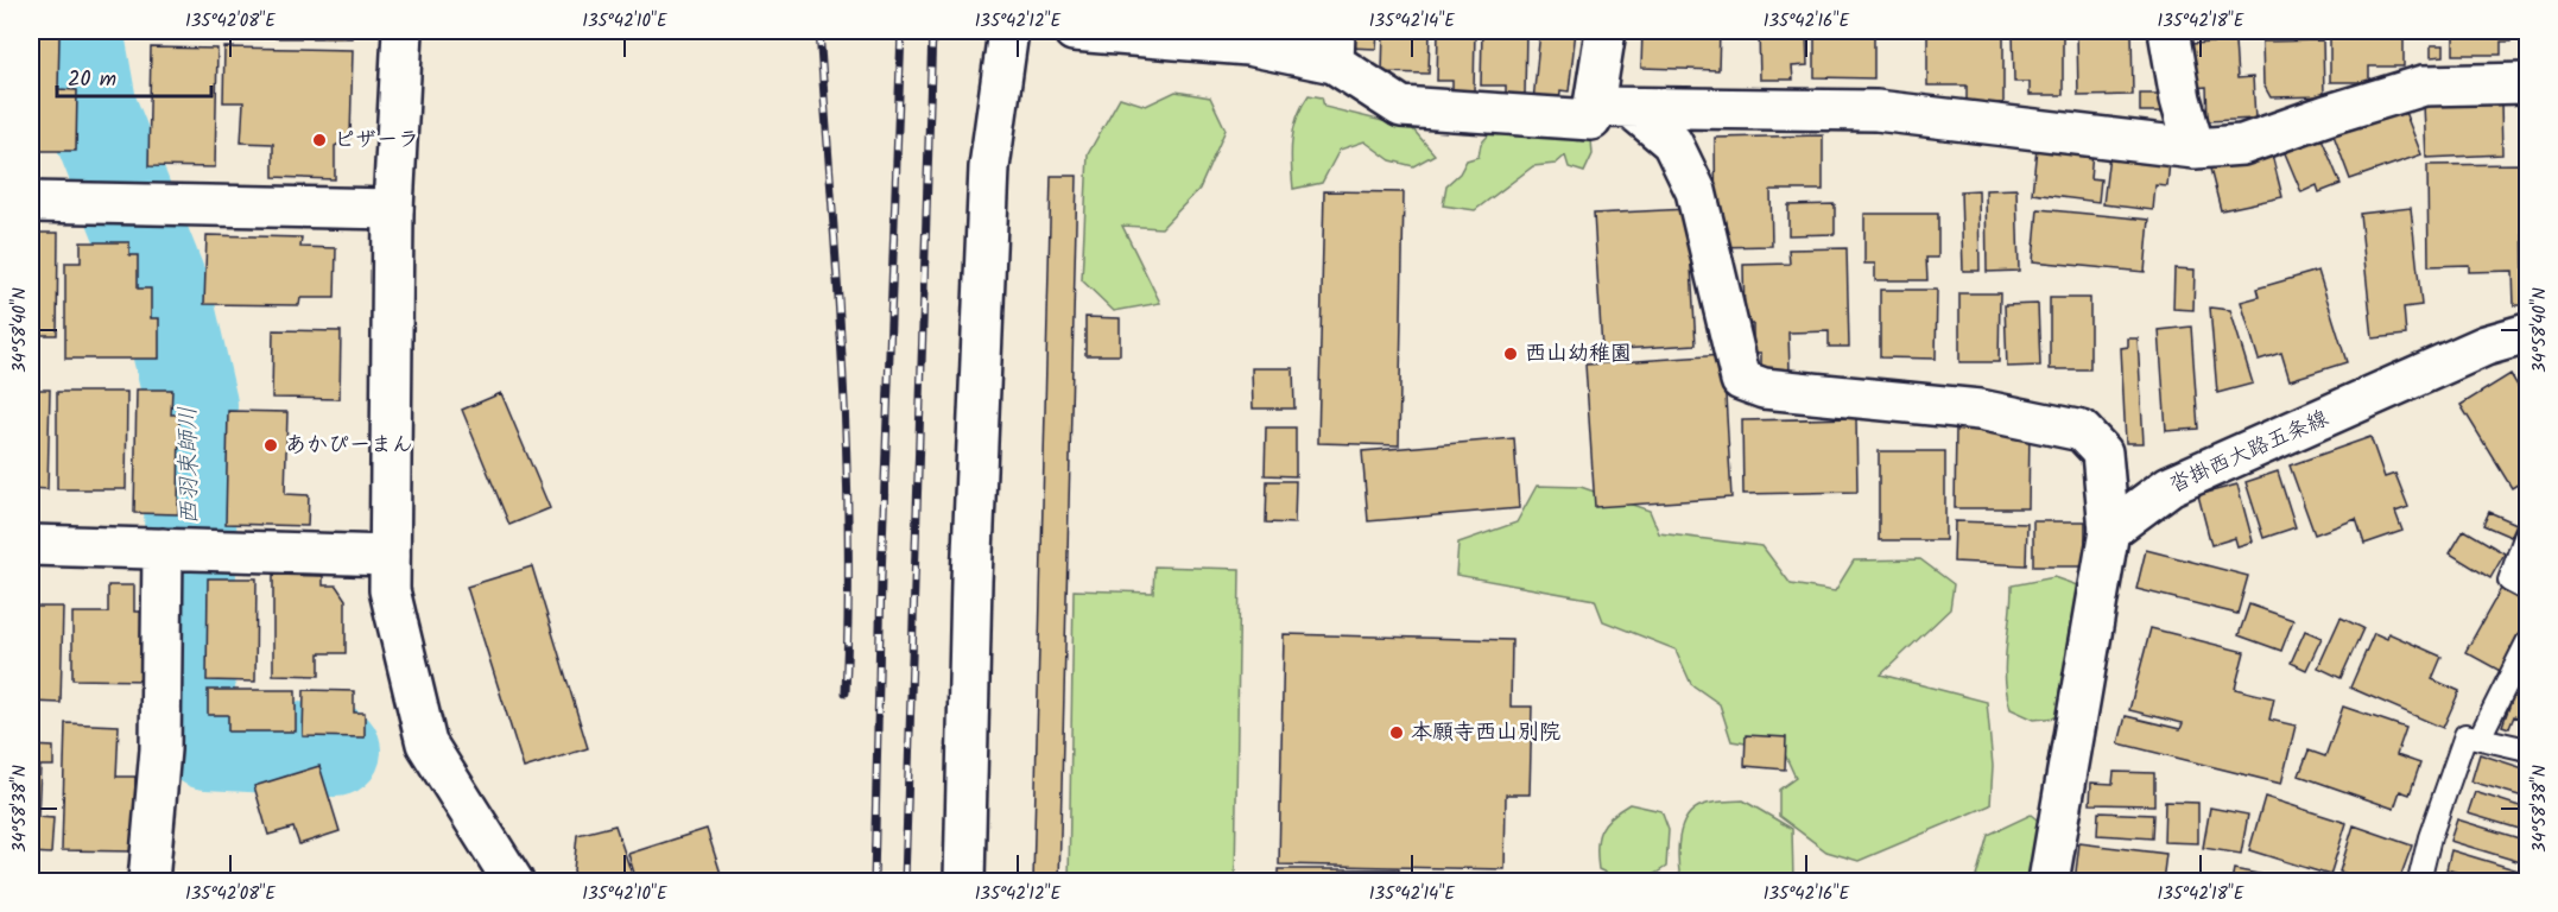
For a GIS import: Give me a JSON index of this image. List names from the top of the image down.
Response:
{
  "streets": {
    "street": ["沓掛西大路五条線"]
  },
  "water": ["西羽束師川"],
  "places": [
    "ピザーラ",
    "西山幼稚園",
    "あかぴーまん",
    "本願寺西山別院"
  ],
  "scale_bar": "20 m",
  "coordinates": [
    "135°42'08\"E",
    "135°42'10\"E",
    "135°42'12\"E",
    "135°42'14\"E",
    "135°42'16\"E",
    "135°42'18\"E",
    "34°58'40\"N",
    "34°58'38\"N"
  ]
}
